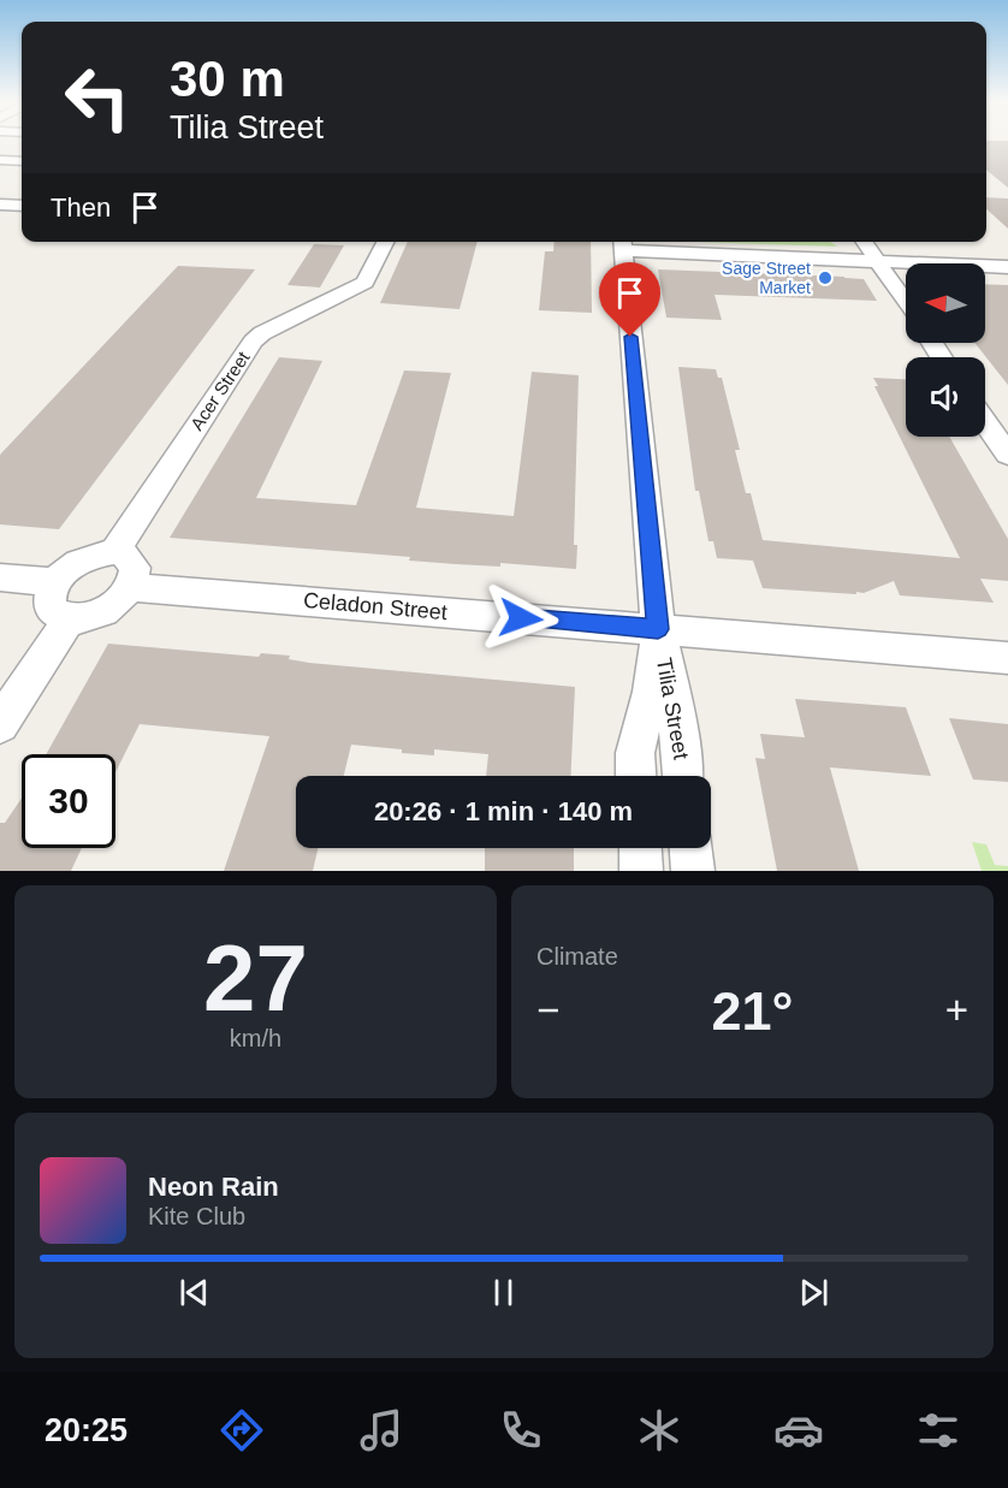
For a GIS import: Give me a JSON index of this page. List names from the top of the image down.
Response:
{
  "streets": {
    "street": ["Acer Street", "Celadon Street", "Tilia Street"]
  },
  "crossings": [
    ["Acer Street", "Celadon Street"],
    ["Celadon Street", "Tilia Street"]
  ],
  "places": ["Sage Street Market"],
  "north": "left",
  "page": {
    "turn": ["30 m", "Tilia Street"],
    "then": "Then",
    "limit": "30",
    "trip": "20:26 · 1 min · 140 m",
    "tile": [
      ["27", "km/h"],
      "Climate"
    ],
    "heat": ["−", "21°", "+"],
    "song": ["Neon Rain", "Kite Club"],
    "tabs": "20:25"
  }
}
